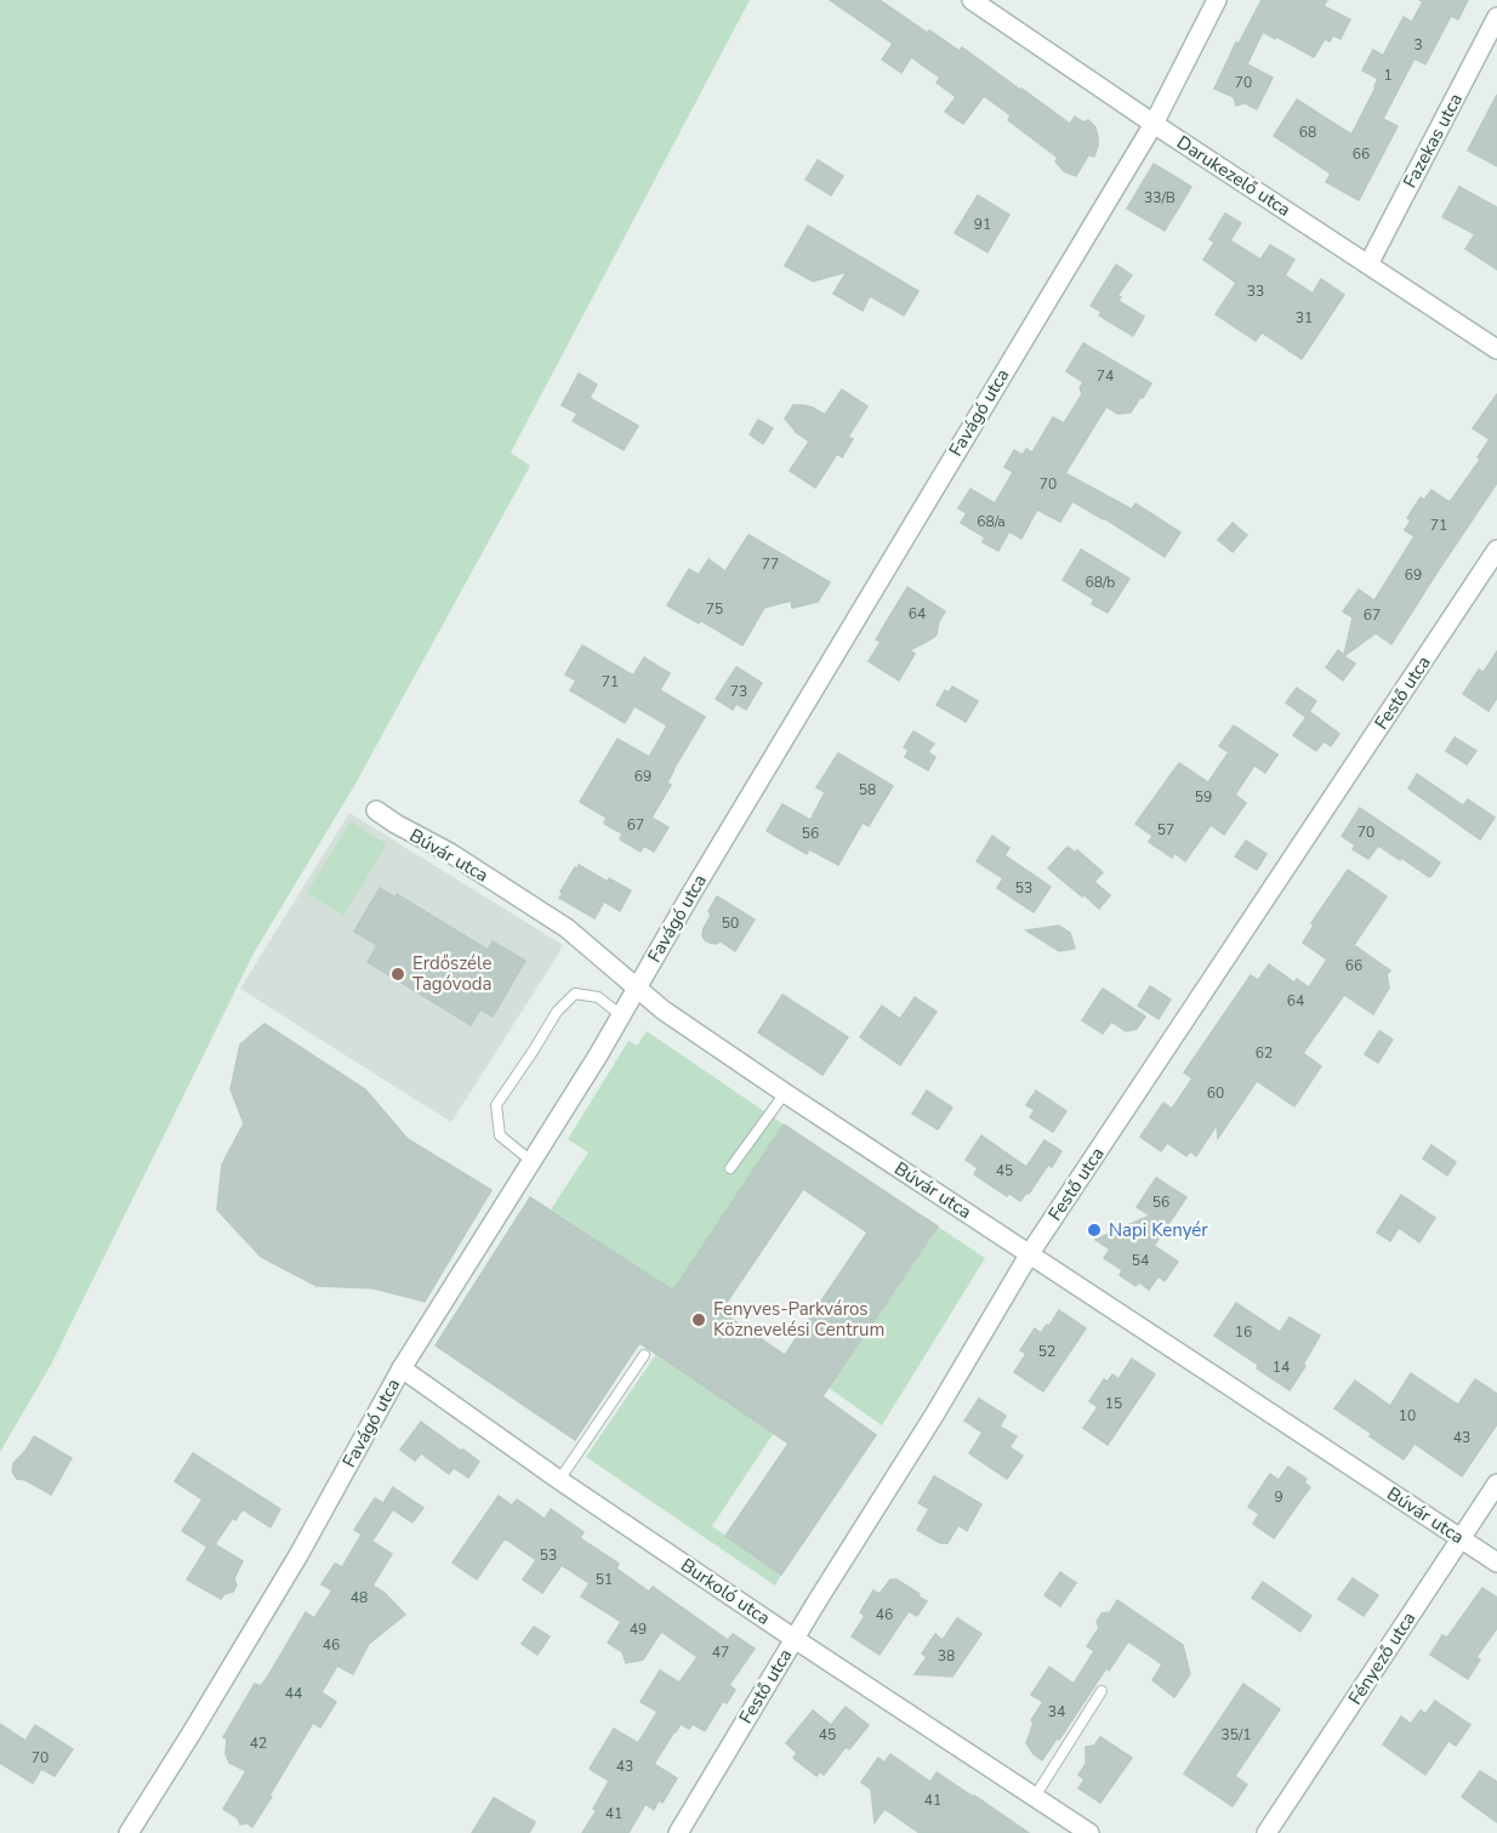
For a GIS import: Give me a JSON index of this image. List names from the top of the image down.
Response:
{
  "streets": {
    "street": [
      "Fazekas utca",
      "Darukezelő utca",
      "Favágó utca",
      "Festő utca",
      "Búvár utca",
      "Burkoló utca",
      "Fényező utca"
    ]
  },
  "crossings": [
    ["Fazekas utca", "Darukezelő utca"],
    ["Darukezelő utca", "Favágó utca"],
    ["Favágó utca", "Búvár utca"],
    ["Favágó utca", "Burkoló utca"],
    ["Festő utca", "Búvár utca"],
    ["Festő utca", "Burkoló utca"],
    ["Búvár utca", "Fényező utca"]
  ],
  "places": ["Erdőszéle Tagóvoda", "Napi Kenyér", "Fenyves-Parkváros Köznevelési Centrum"],
  "house_numbers": [
    "3",
    "1",
    "70",
    "68",
    "66",
    "33/B",
    "91",
    "33",
    "31",
    "74",
    "70",
    "68/a",
    "71",
    "77",
    "69",
    "68/b",
    "75",
    "64",
    "67",
    "71",
    "73",
    "69",
    "58",
    "59",
    "67",
    "57",
    "70",
    "56",
    "53",
    "50",
    "66",
    "64",
    "62",
    "60",
    "45",
    "56",
    "54",
    "16",
    "52",
    "14",
    "15",
    "10",
    "43",
    "9",
    "53",
    "51",
    "48",
    "46",
    "49",
    "46",
    "47",
    "38",
    "44",
    "34",
    "45",
    "35/1",
    "42",
    "70",
    "43",
    "41",
    "41"
  ]
}
